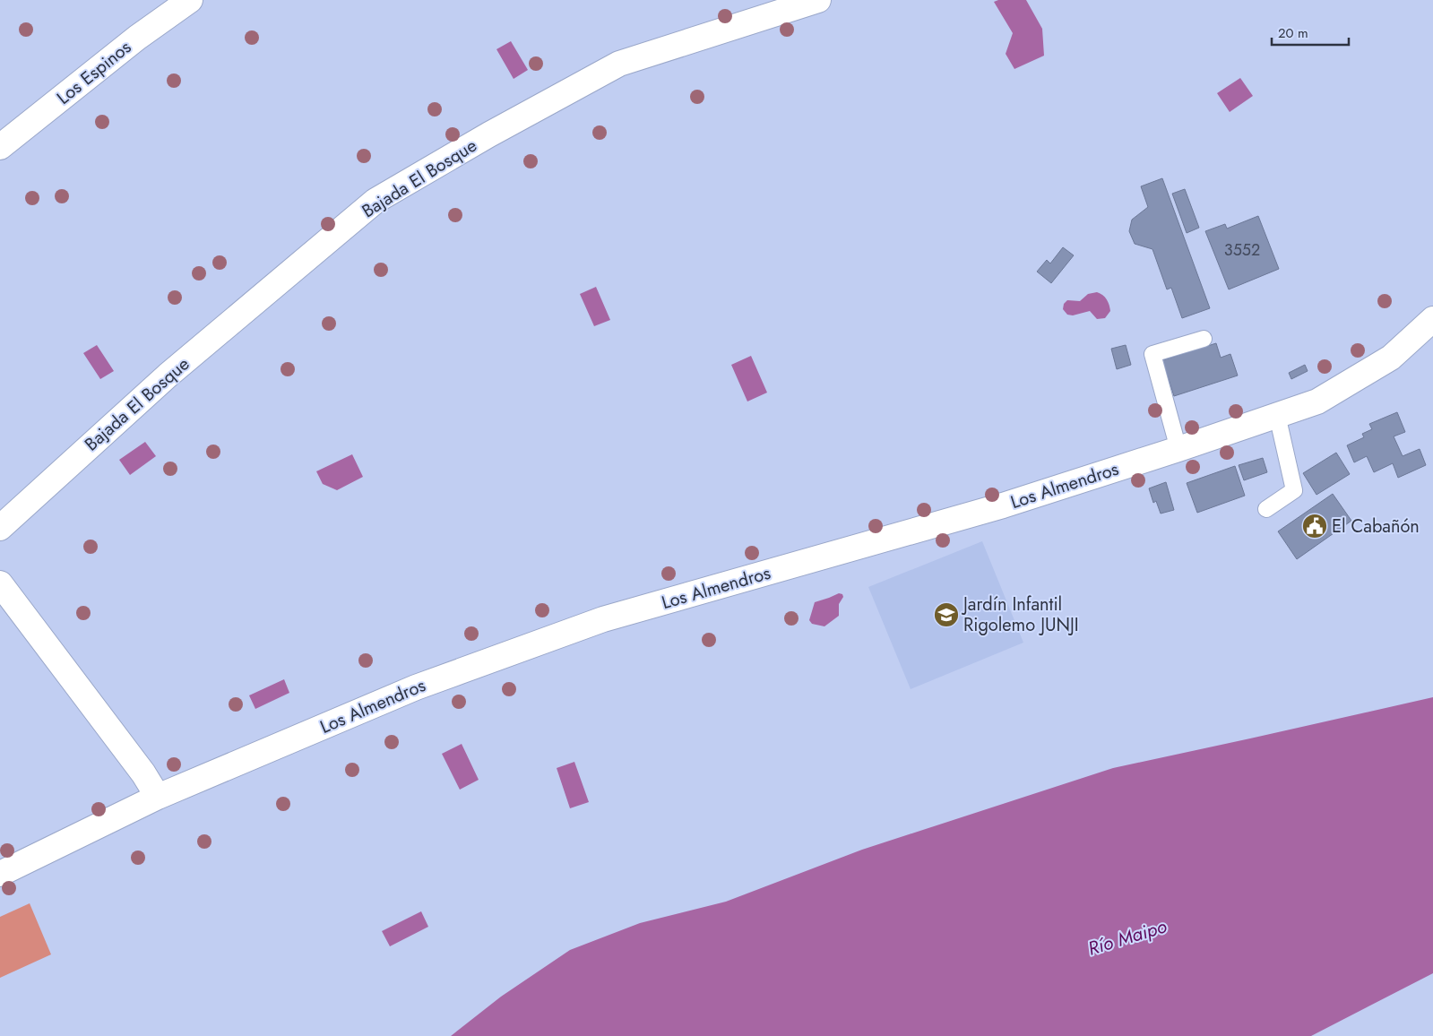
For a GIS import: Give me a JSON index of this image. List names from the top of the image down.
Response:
{
  "streets": {
    "street": ["Los Espinos", "Bajada El Bosque", "Los Almendros"]
  },
  "water": ["Río Maipo"],
  "places": {
    "public building": ["El Cabañón"],
    "school or university": ["Jardín Infantil Rigolemo JUNJI"]
  },
  "house_numbers": ["3552"],
  "scale_bar": "20 m"
}
